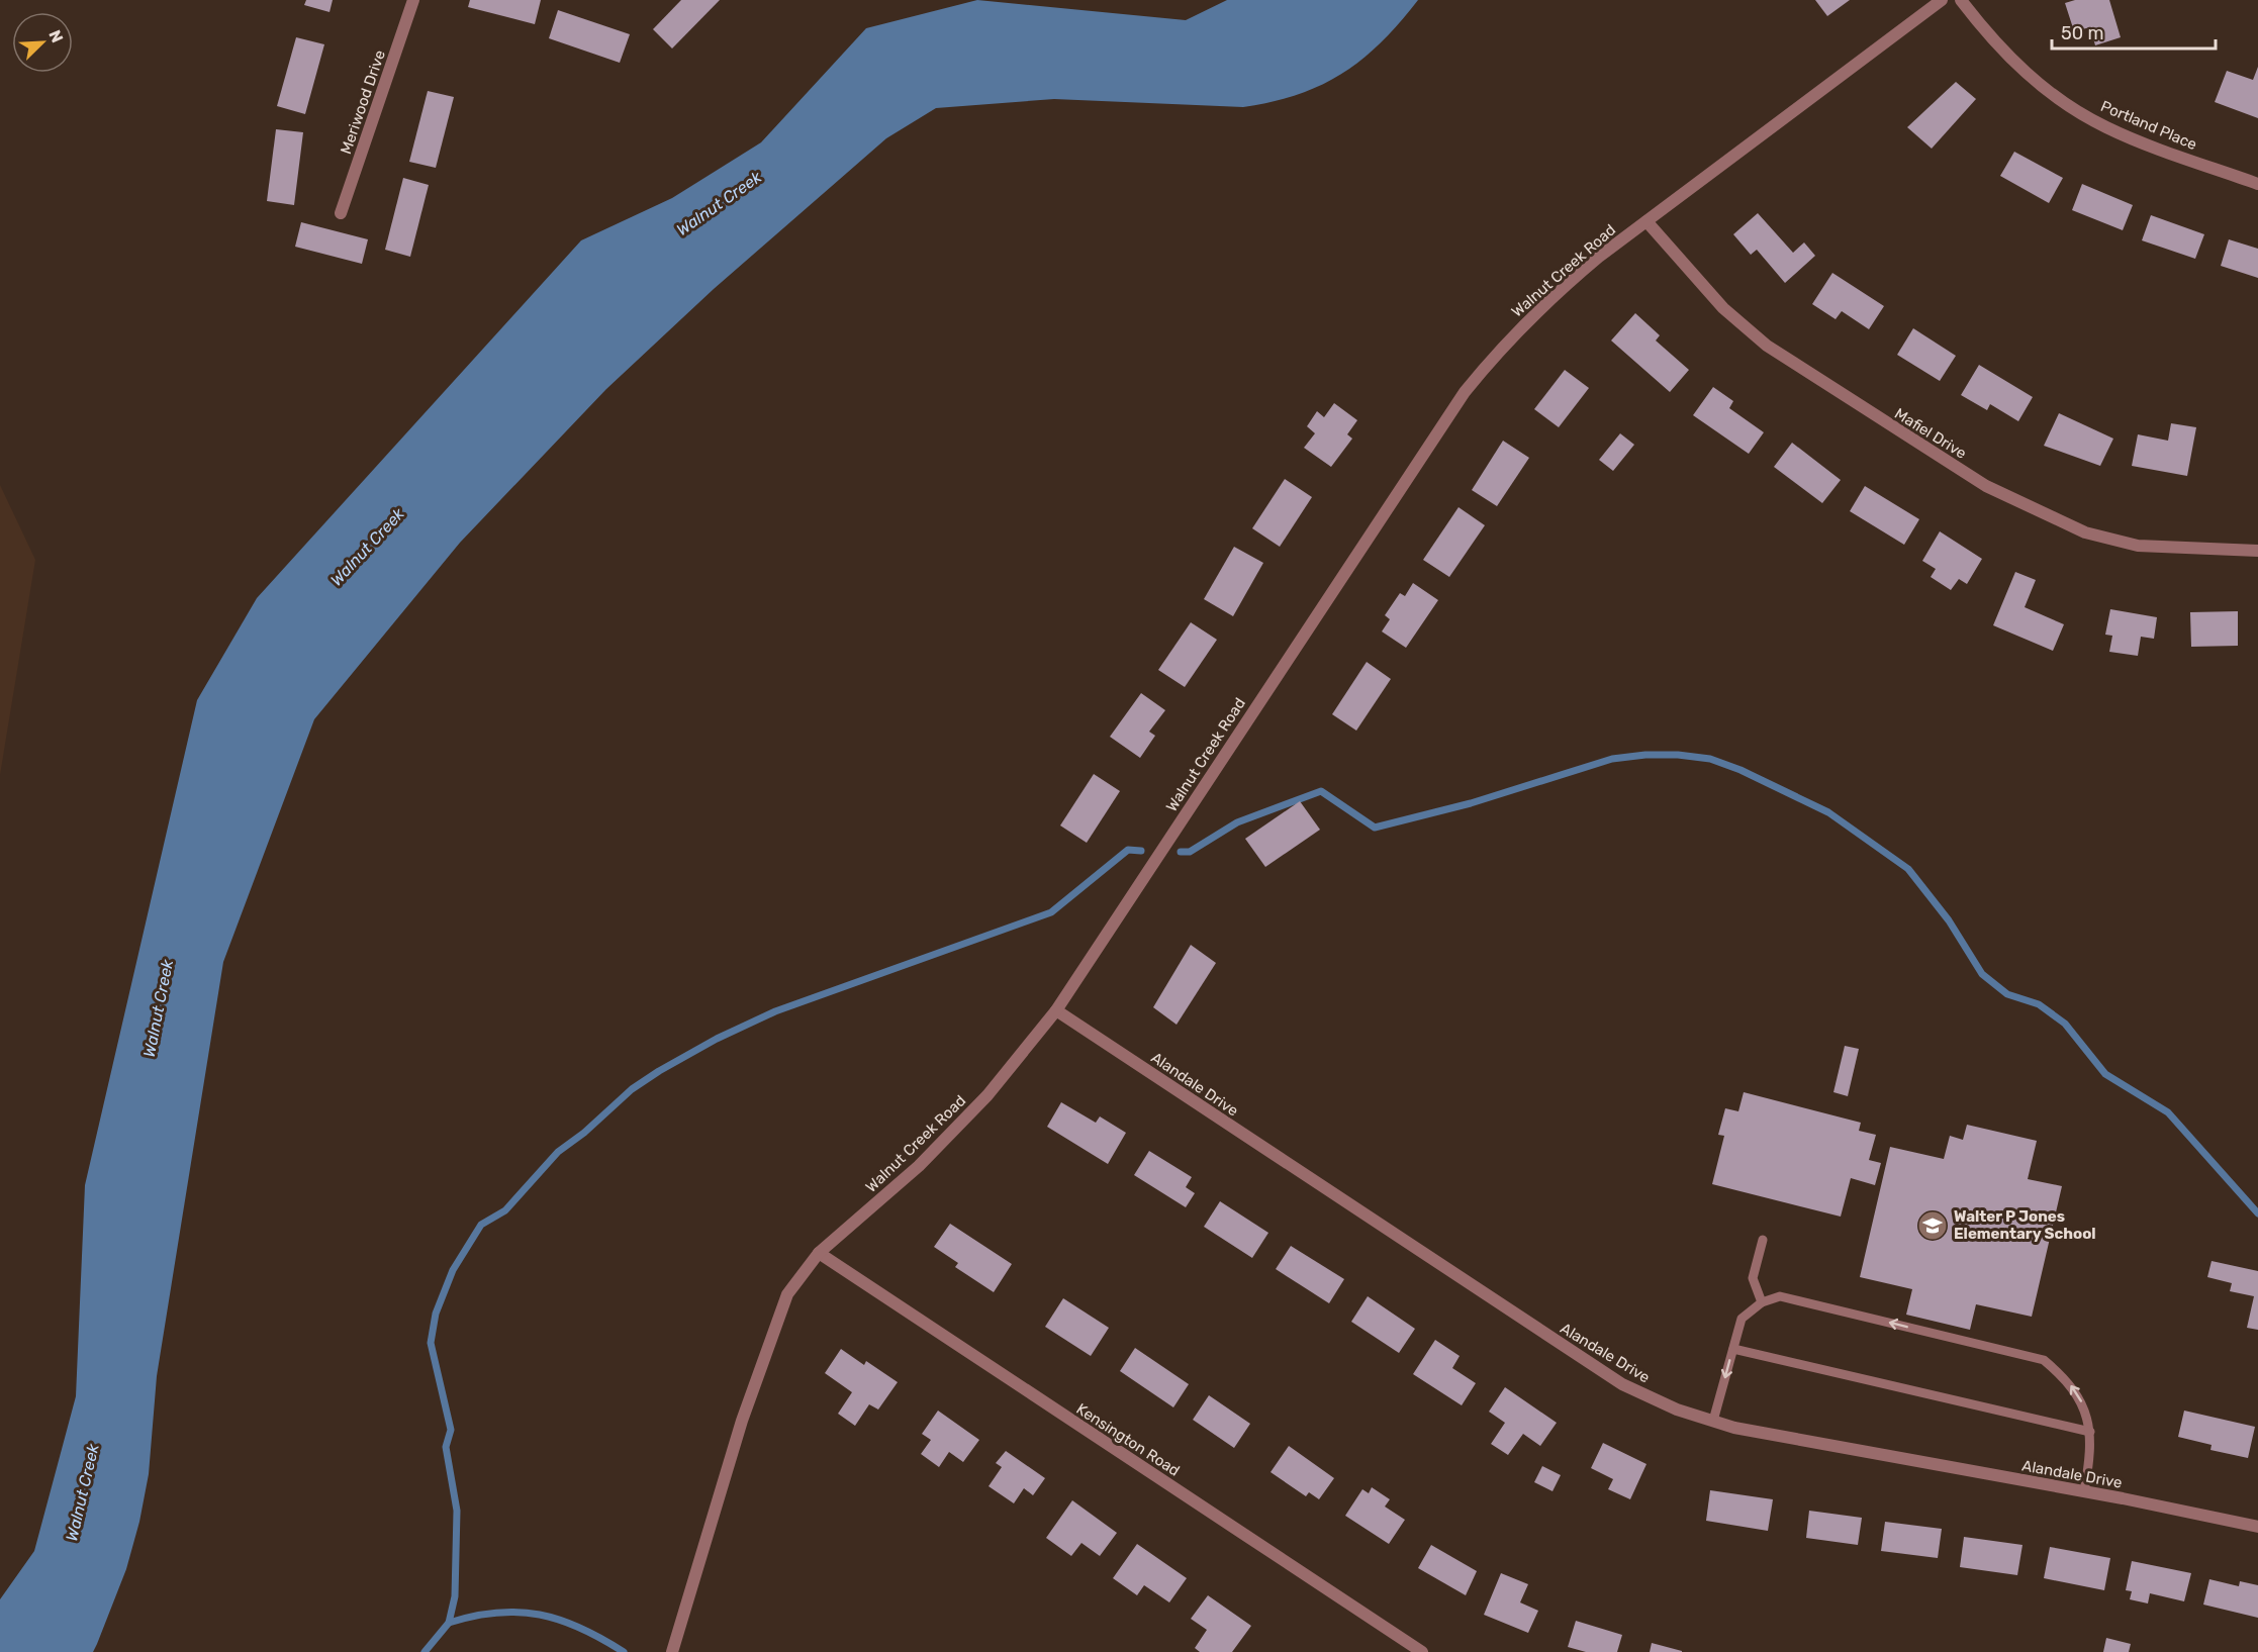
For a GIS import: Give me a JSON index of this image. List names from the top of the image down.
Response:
{
  "streets": {
    "street": [
      "Meriwood Drive",
      "Portland Place",
      "Walnut Creek Road",
      "Mafiel Drive",
      "Alandale Drive",
      "Kensington Road"
    ]
  },
  "crossings": [
    ["Walnut Creek Road", "Mafiel Drive"],
    ["Walnut Creek Road", "Alandale Drive"],
    ["Walnut Creek Road", "Kensington Road"]
  ],
  "water": ["Walnut Creek"],
  "places": {
    "school or university": ["Walter P Jones Elementary School"]
  },
  "scale_bar": "50 m",
  "north": "top right"
}
